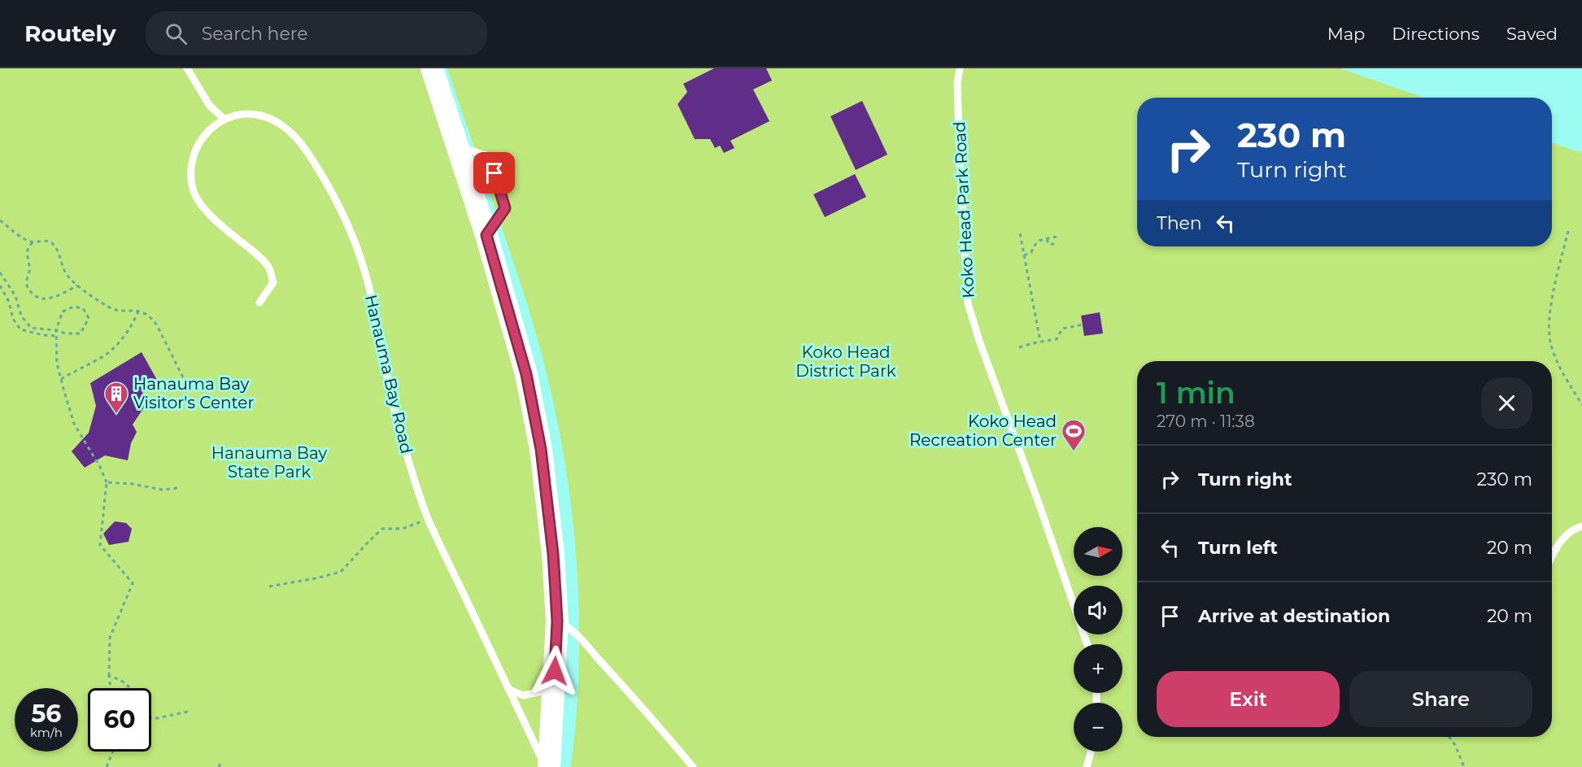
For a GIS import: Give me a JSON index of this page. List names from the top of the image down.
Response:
{
  "streets": {
    "lane": ["Koko Head Park Road", "Hanauma Bay Road"]
  },
  "parks": ["Koko Head District Park", "Hanauma Bay State Park"],
  "places": {
    "building": ["Hanauma Bay Visitor's Center"],
    "sports": ["Koko Head Recreation Center"]
  },
  "north": "right",
  "page": {
    "header": "Routely",
    "search": "Search here",
    "nav": ["Map", "Directions", "Saved"],
    "turn": ["230 m", "Turn right"],
    "then": "Then",
    "heading": ["1 min", "270 m · 11:38"],
    "list": [
      {
        "name": "Turn right",
        "value": "230 m"
      },
      {
        "name": "Turn left",
        "value": "20 m"
      },
      {
        "name": "Arrive at destination",
        "value": "20 m"
      }
    ],
    "map_buttons": ["+", "−"],
    "buttons": ["Exit", "Share"],
    "speed": "56 km/h",
    "limit": "60"
  }
}
